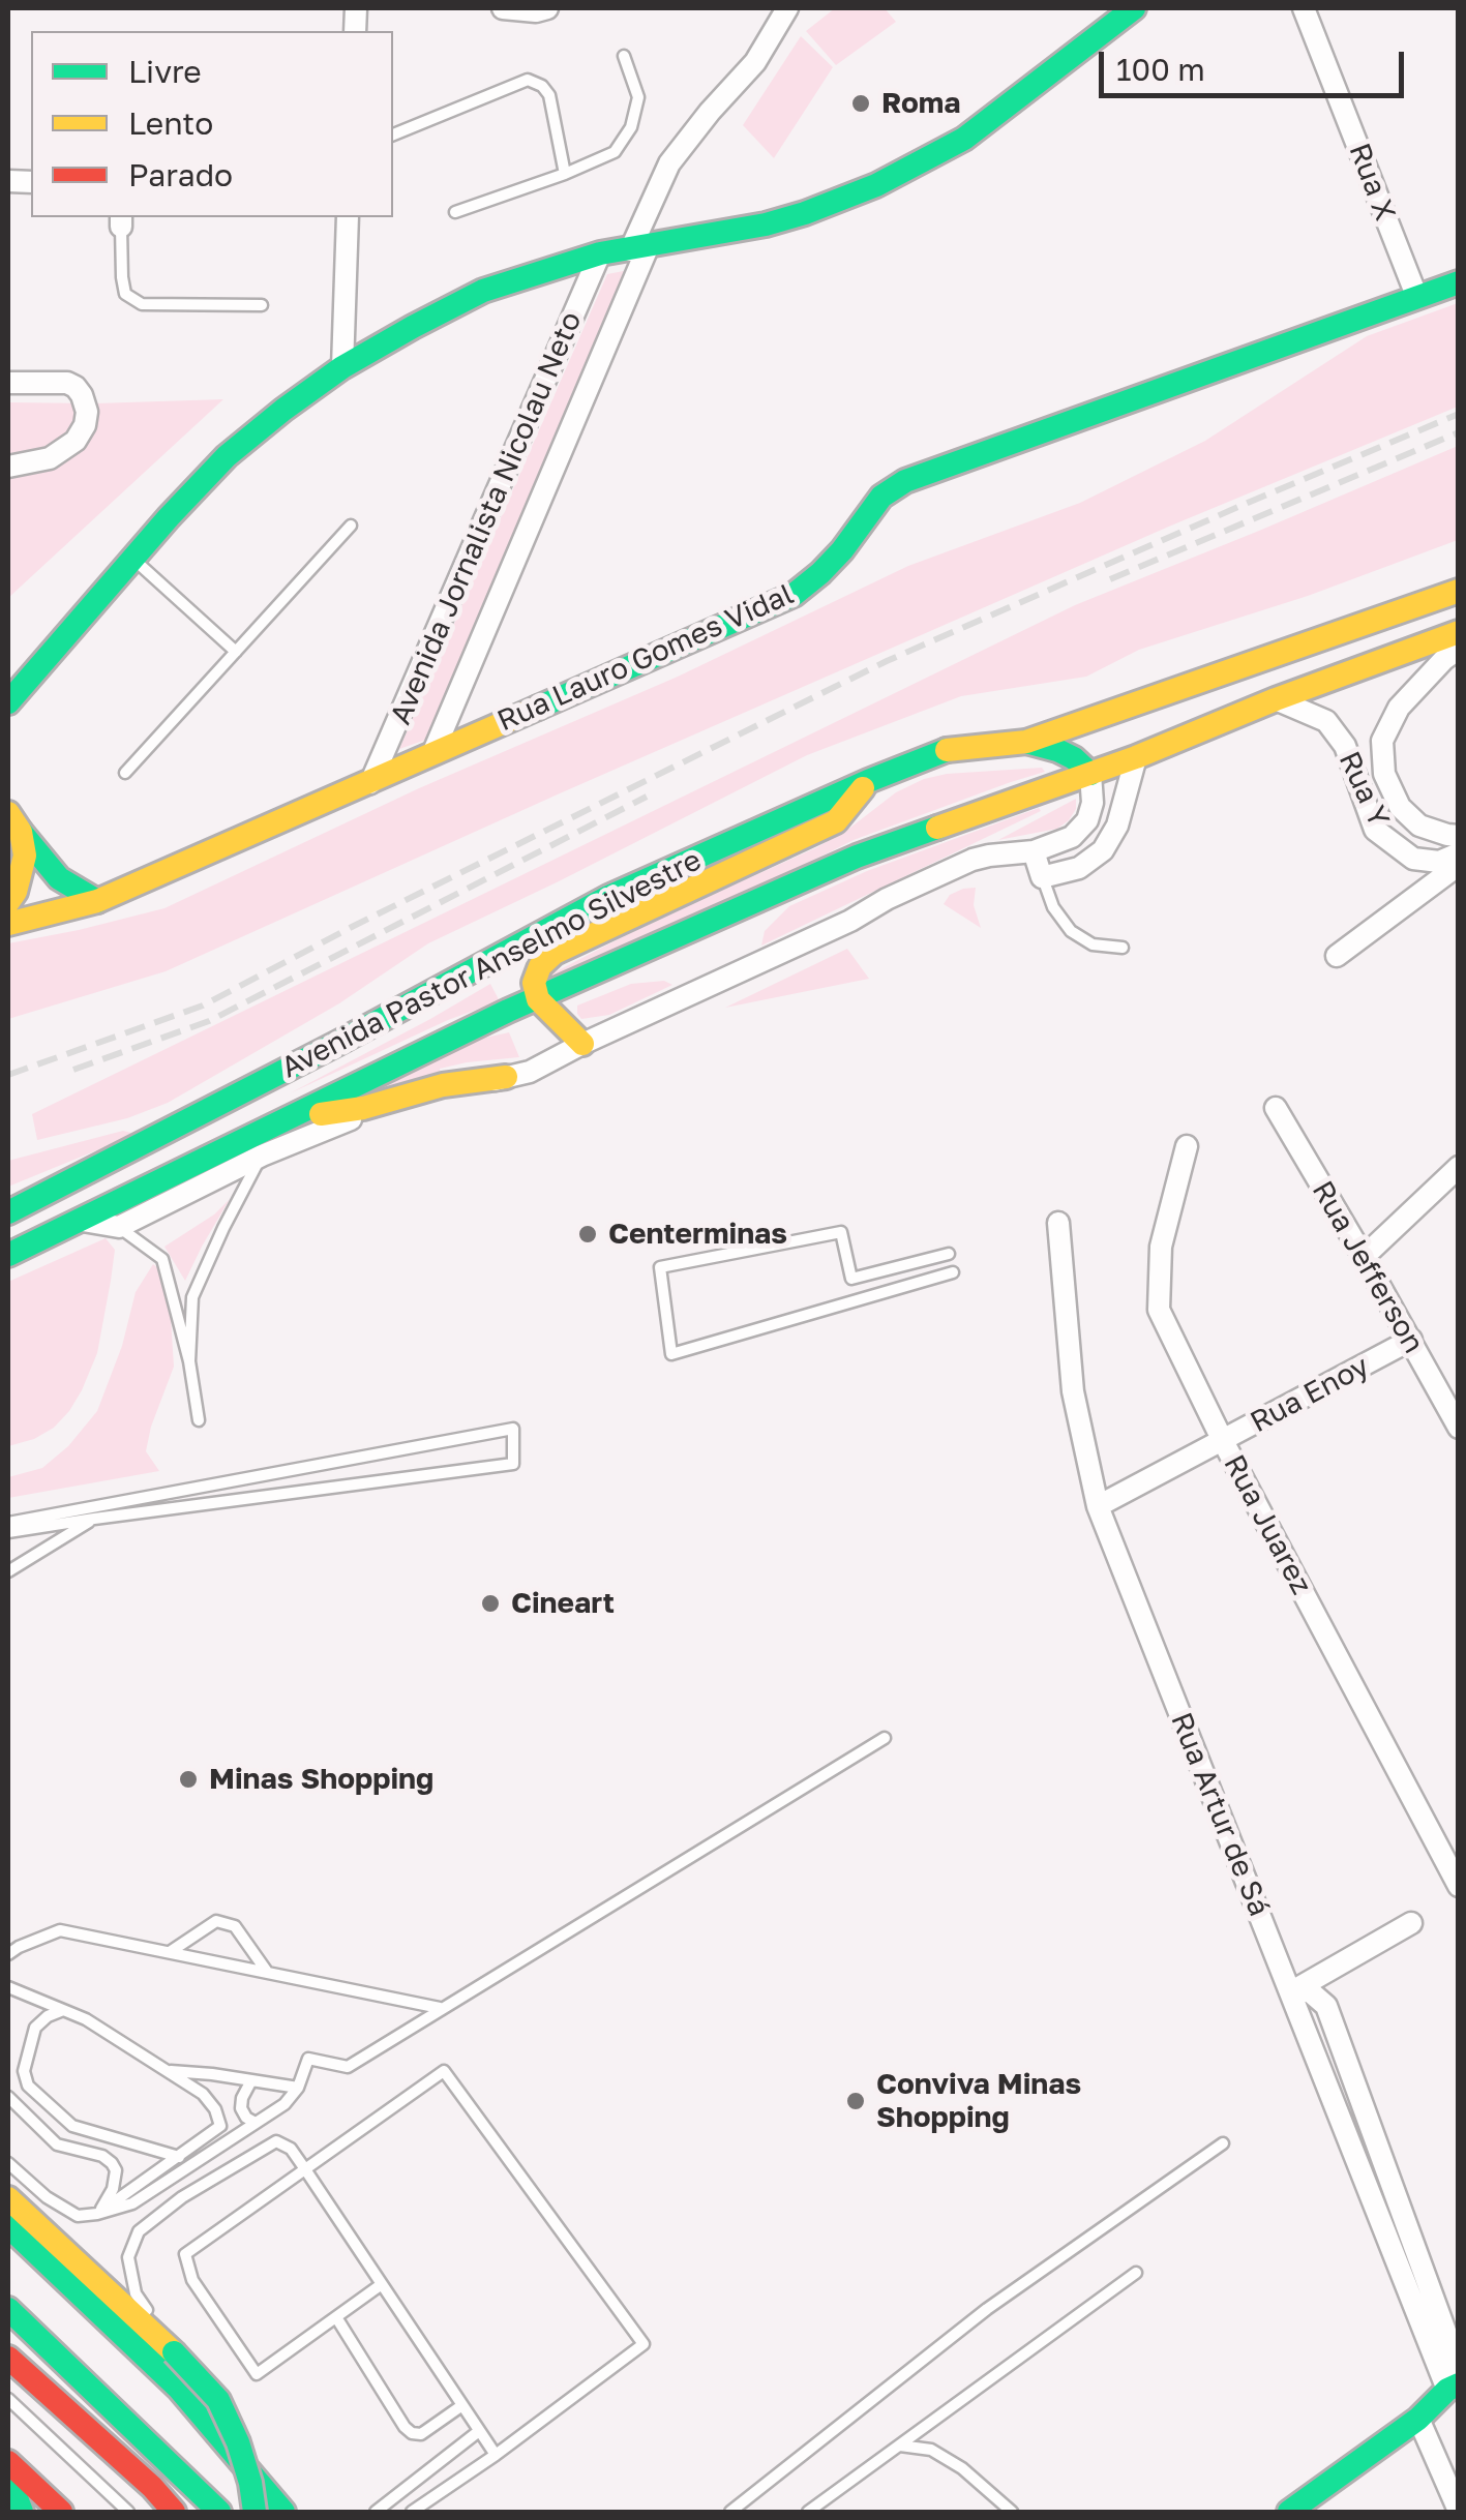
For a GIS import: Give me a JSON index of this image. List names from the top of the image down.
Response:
{
  "streets": {
    "main road": ["Rua Lauro Gomes Vidal", "Avenida Pastor Anselmo Silvestre"],
    "street": [
      "Rua X",
      "Avenida Jornalista Nicolau Neto",
      "Rua Y",
      "Rua Jefferson",
      "Rua Enoy",
      "Rua Juarez",
      "Rua Artur de Sá"
    ]
  },
  "crossings": [
    ["Rua X", "Rua Lauro Gomes Vidal"],
    ["Avenida Jornalista Nicolau Neto", "Rua Lauro Gomes Vidal"],
    ["Rua Y", "Avenida Pastor Anselmo Silvestre"],
    ["Rua Jefferson", "Rua Enoy"],
    ["Rua Enoy", "Rua Juarez"],
    ["Rua Enoy", "Rua Artur de Sá"]
  ],
  "places": [
    "Roma",
    "Centerminas",
    "Cineart",
    "Minas Shopping",
    "Conviva Minas Shopping"
  ],
  "legend": ["Livre", "Lento", "Parado"],
  "scale_bar": "100 m"
}
